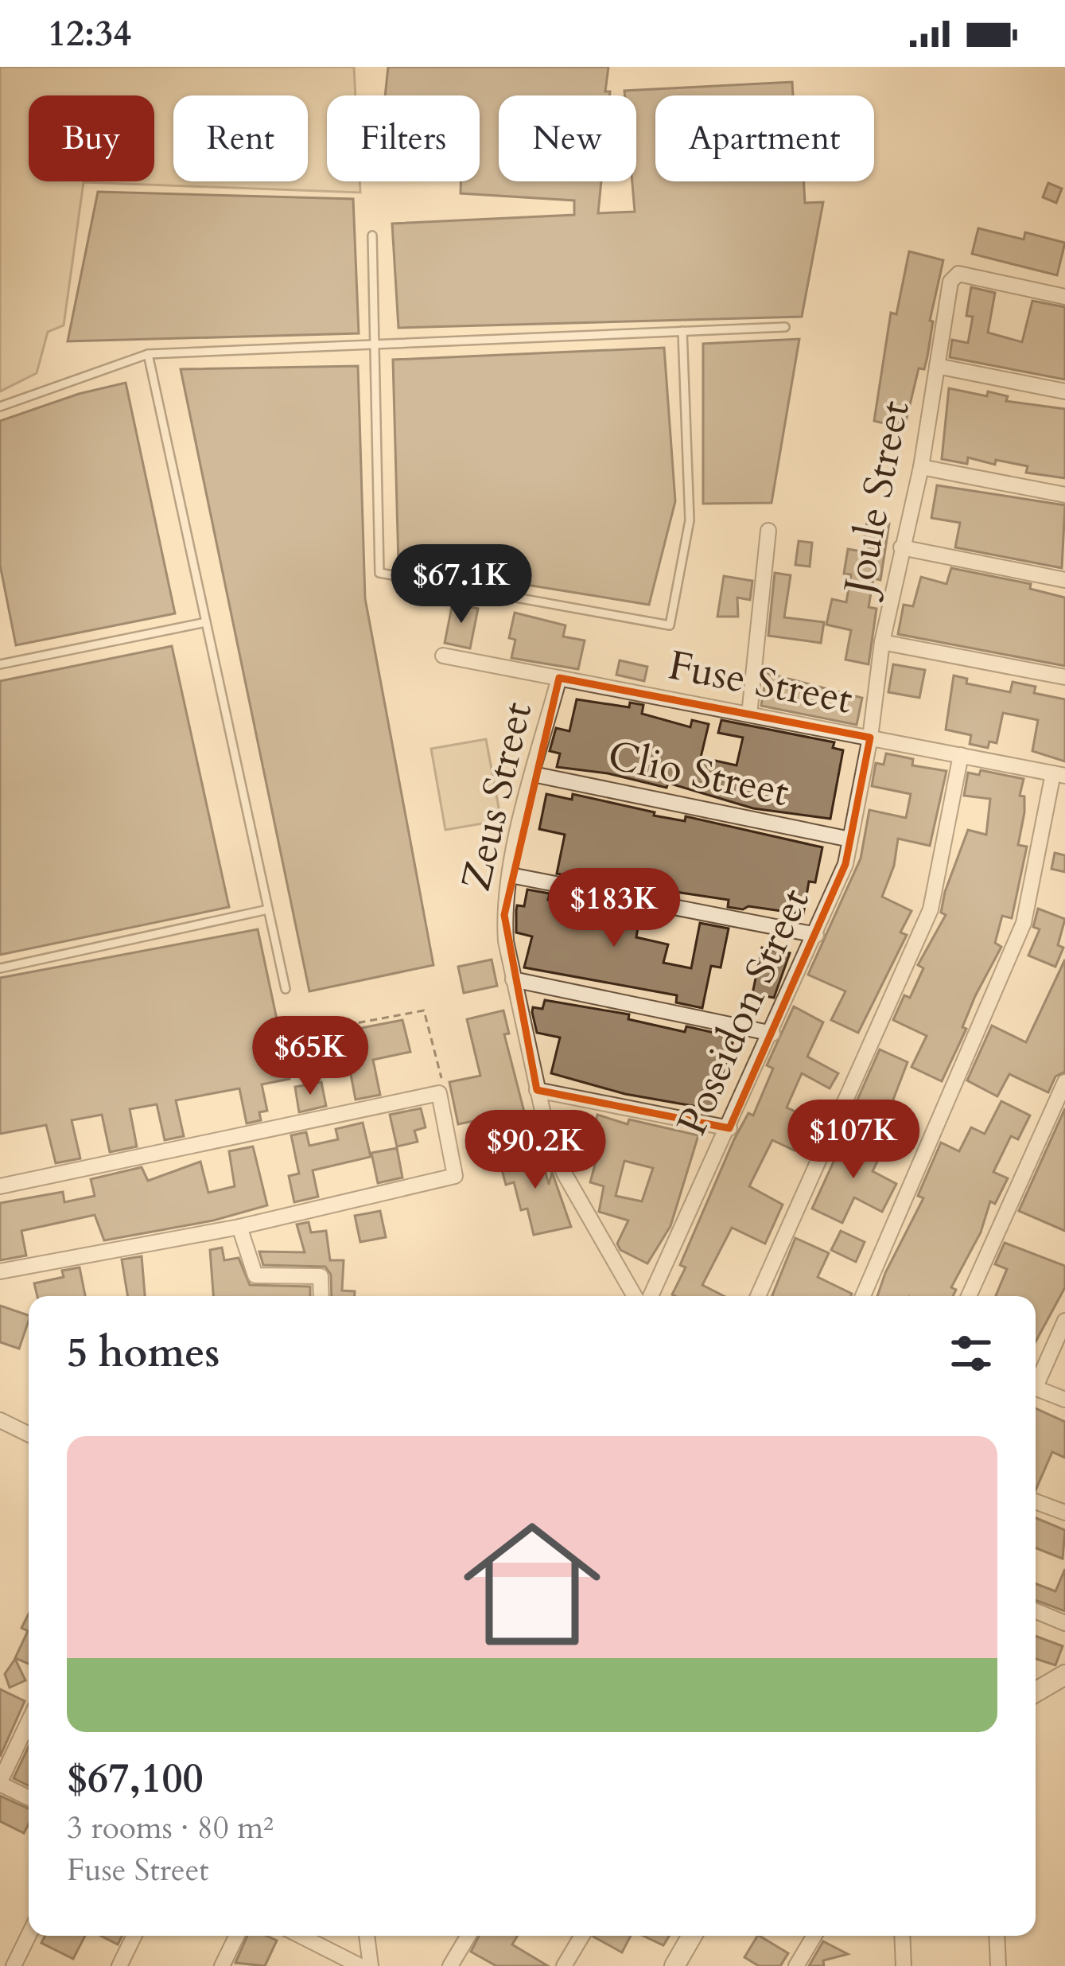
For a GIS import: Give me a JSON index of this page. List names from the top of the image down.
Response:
{
  "streets": {
    "street": [
      "Joule Street",
      "Fuse Street",
      "Clio Street",
      "Zeus Street",
      "Poseidon Street"
    ]
  },
  "crossings": [
    ["Joule Street", "Fuse Street"],
    ["Joule Street", "Poseidon Street"],
    ["Fuse Street", "Zeus Street"],
    ["Fuse Street", "Poseidon Street"],
    ["Clio Street", "Zeus Street"],
    ["Clio Street", "Poseidon Street"]
  ],
  "page": {
    "status": "12:34",
    "chip": [
      "Buy",
      "Rent",
      "Filters",
      "New",
      "Apartment"
    ],
    "price": [
      "$67.1K",
      "$183K",
      "$65K",
      "$107K",
      "$90.2K"
    ],
    "heading": "5 homes",
    "list": [
      {
        "name": "$67,100",
        "note": "3 rooms · 80 m² · Fuse Street"
      }
    ]
  }
}
